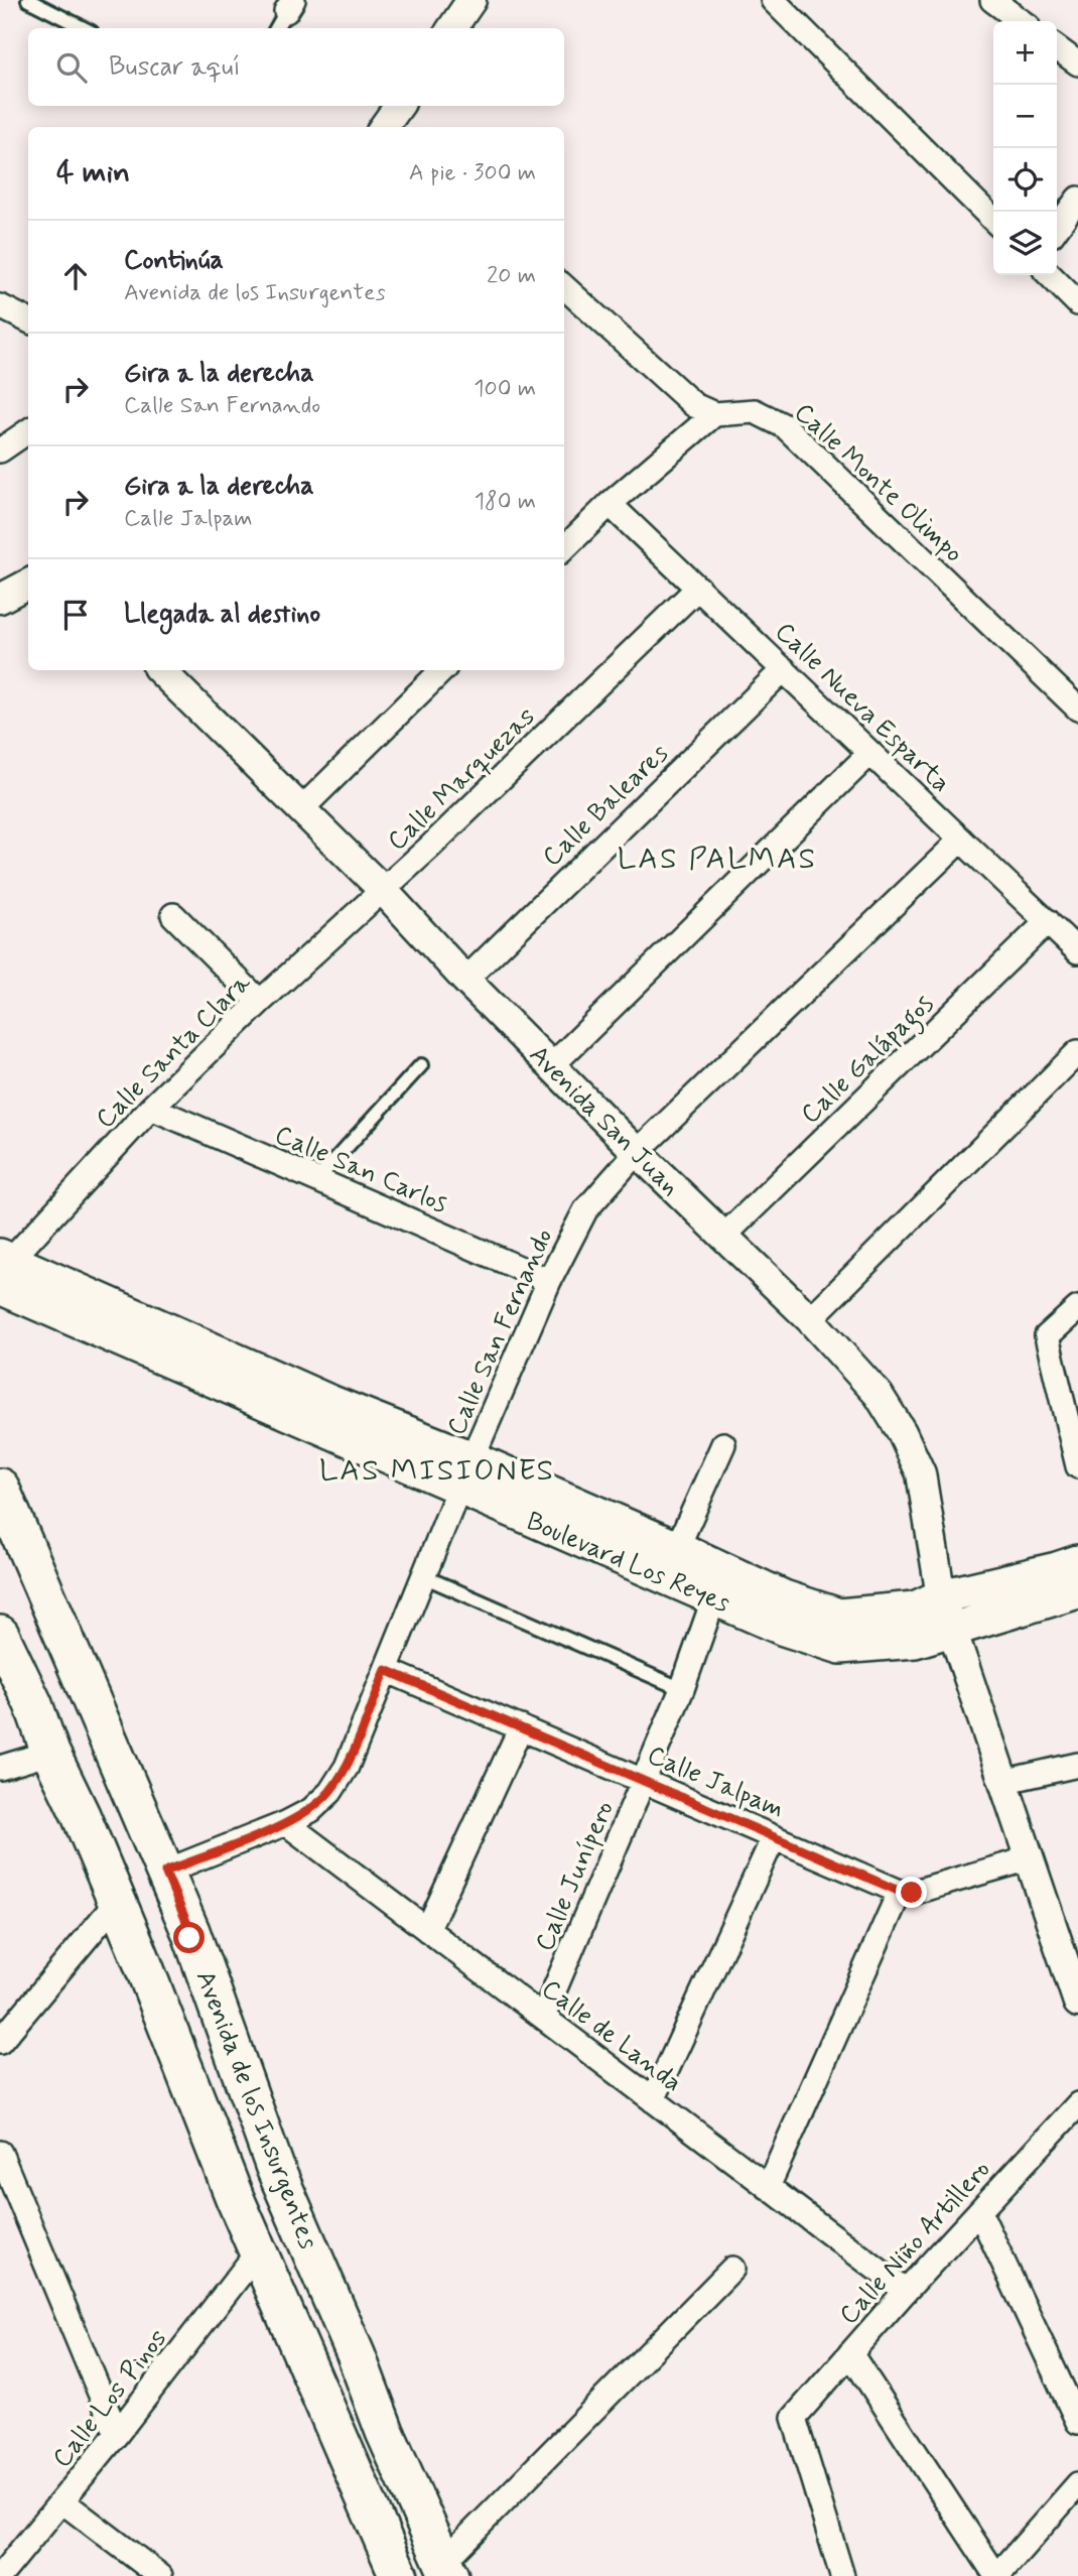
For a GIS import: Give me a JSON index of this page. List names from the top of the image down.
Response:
{
  "streets": {
    "main road": ["Boulevard Los Reyes", "Avenida de los Insurgentes"],
    "street": [
      "Calle Monte Olimpo",
      "Calle Nueva Esparta",
      "Calle Marquezas",
      "Calle Baleares",
      "Calle Santa Clara",
      "Calle Galápagos",
      "Avenida San Juan",
      "Calle San Carlos",
      "Calle San Fernando",
      "Calle Jalpam",
      "Calle Junípero",
      "Calle de Landa",
      "Calle Niño Artillero",
      "Calle Los Pinos"
    ]
  },
  "crossings": [
    ["Calle Nueva Esparta", "Calle Marquezas"],
    ["Calle Nueva Esparta", "Calle Baleares"],
    ["Calle Nueva Esparta", "Calle Galápagos"],
    ["Calle Nueva Esparta", "Calle San Fernando"],
    ["Calle Marquezas", "Calle Santa Clara"],
    ["Calle Marquezas", "Avenida San Juan"],
    ["Calle Baleares", "Avenida San Juan"],
    ["Calle Santa Clara", "Avenida San Juan"],
    ["Calle Santa Clara", "Calle San Carlos"],
    ["Calle Santa Clara", "Boulevard Los Reyes"],
    ["Calle Galápagos", "Avenida San Juan"],
    ["Avenida San Juan", "Calle San Fernando"],
    ["Avenida San Juan", "Boulevard Los Reyes"],
    ["Calle San Carlos", "Calle San Fernando"],
    ["Calle San Fernando", "Boulevard Los Reyes"],
    ["Calle San Fernando", "Calle Jalpam"],
    ["Calle San Fernando", "Calle de Landa"],
    ["Calle San Fernando", "Avenida de los Insurgentes"],
    ["Boulevard Los Reyes", "Calle Junípero"],
    ["Calle Jalpam", "Calle Junípero"],
    ["Calle Junípero", "Calle de Landa"],
    ["Calle de Landa", "Calle Niño Artillero"],
    ["Avenida de los Insurgentes", "Calle Los Pinos"]
  ],
  "districts": ["LAS PALMAS", "LAS MISIONES"],
  "page": {
    "map_buttons": ["+", "−"],
    "search": "Buscar aquí",
    "heading": ["4 min", "A pie · 300 m"],
    "list": [
      ["Continúa", "Avenida de los Insurgentes", "20 m"],
      ["Gira a la derecha", "Calle San Fernando", "100 m"],
      ["Gira a la derecha", "Calle Jalpam", "180 m"],
      "Llegada al destino"
    ]
  }
}
